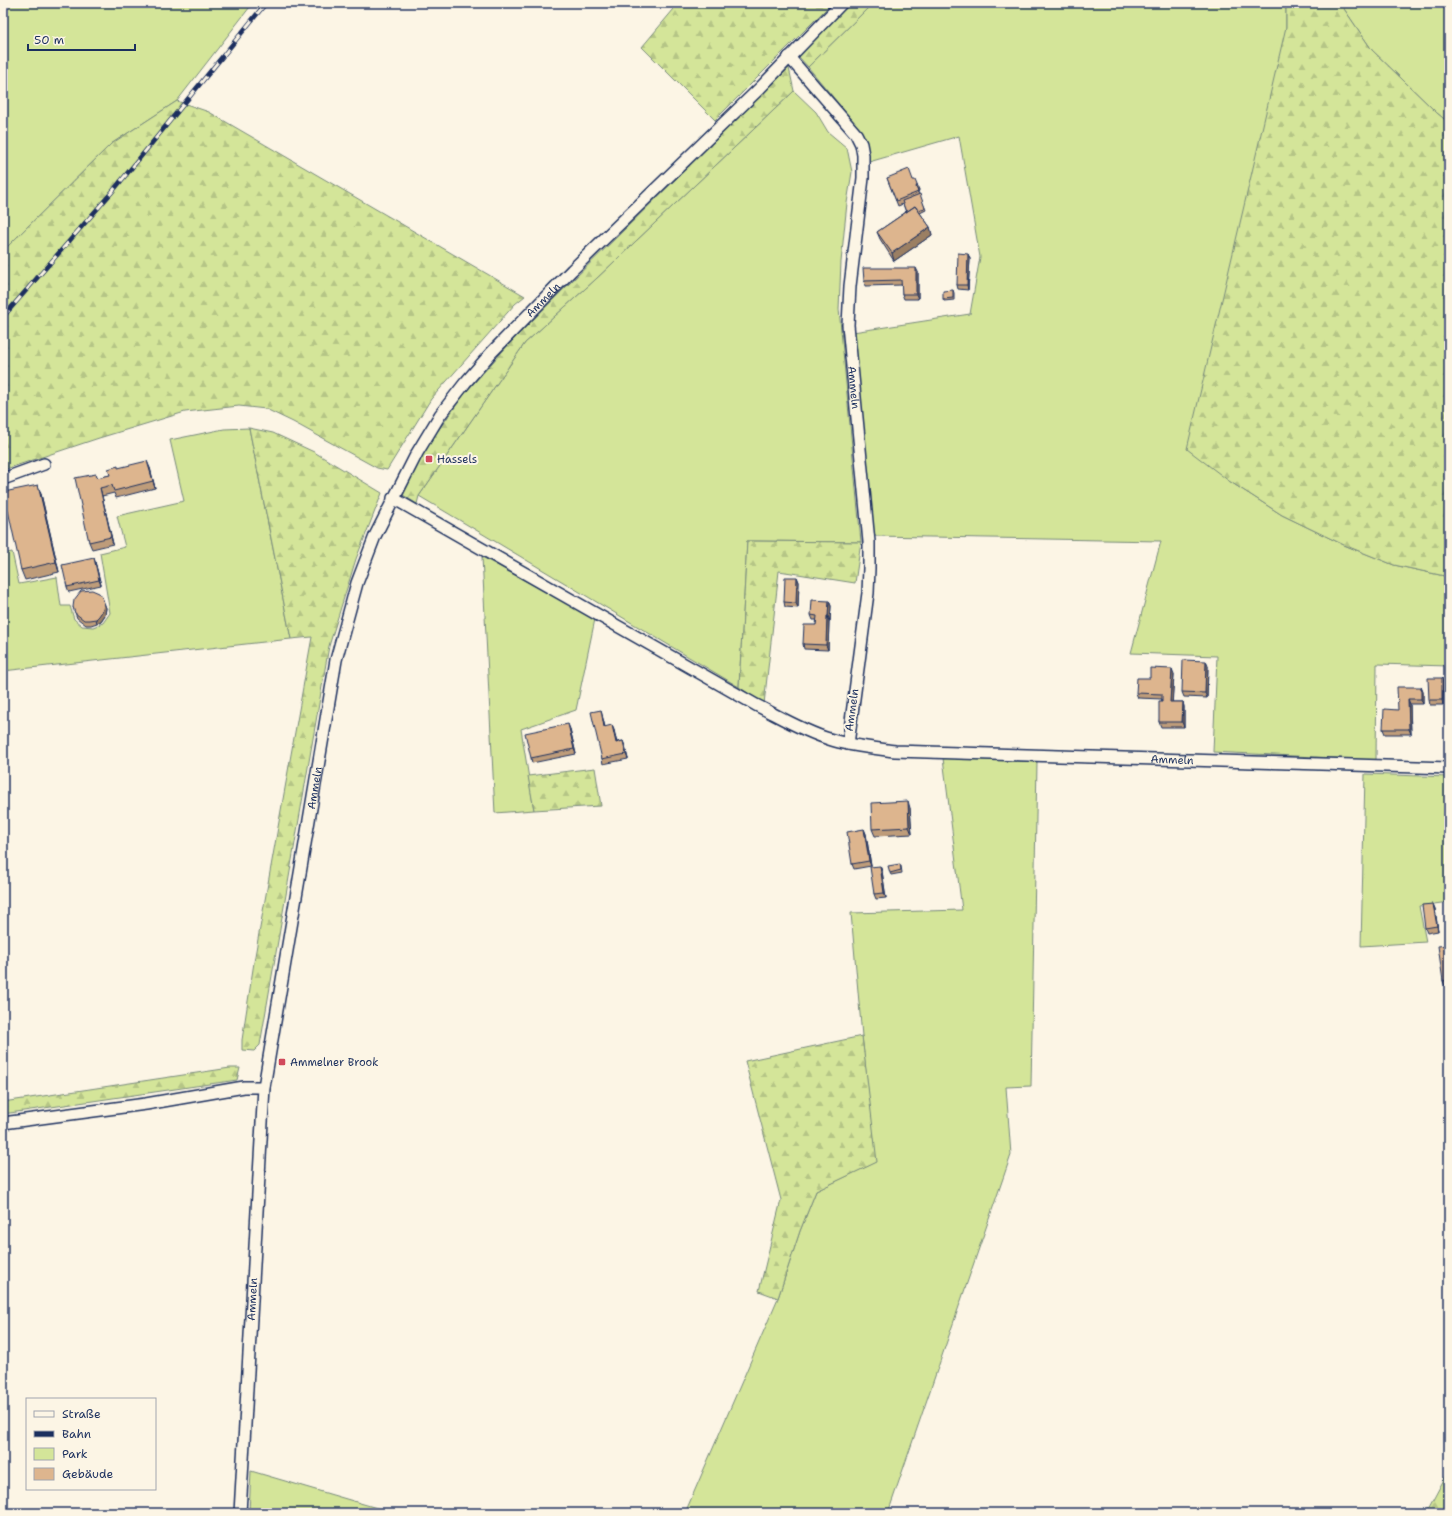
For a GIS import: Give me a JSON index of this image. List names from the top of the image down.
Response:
{
  "streets": {
    "street": ["Ammeln"]
  },
  "places": {
    "transit": ["Hassels", "Ammelner Brook"]
  },
  "legend": [
    "Straße",
    "Bahn",
    "Park",
    "Gebäude"
  ],
  "scale_bar": "50 m"
}
